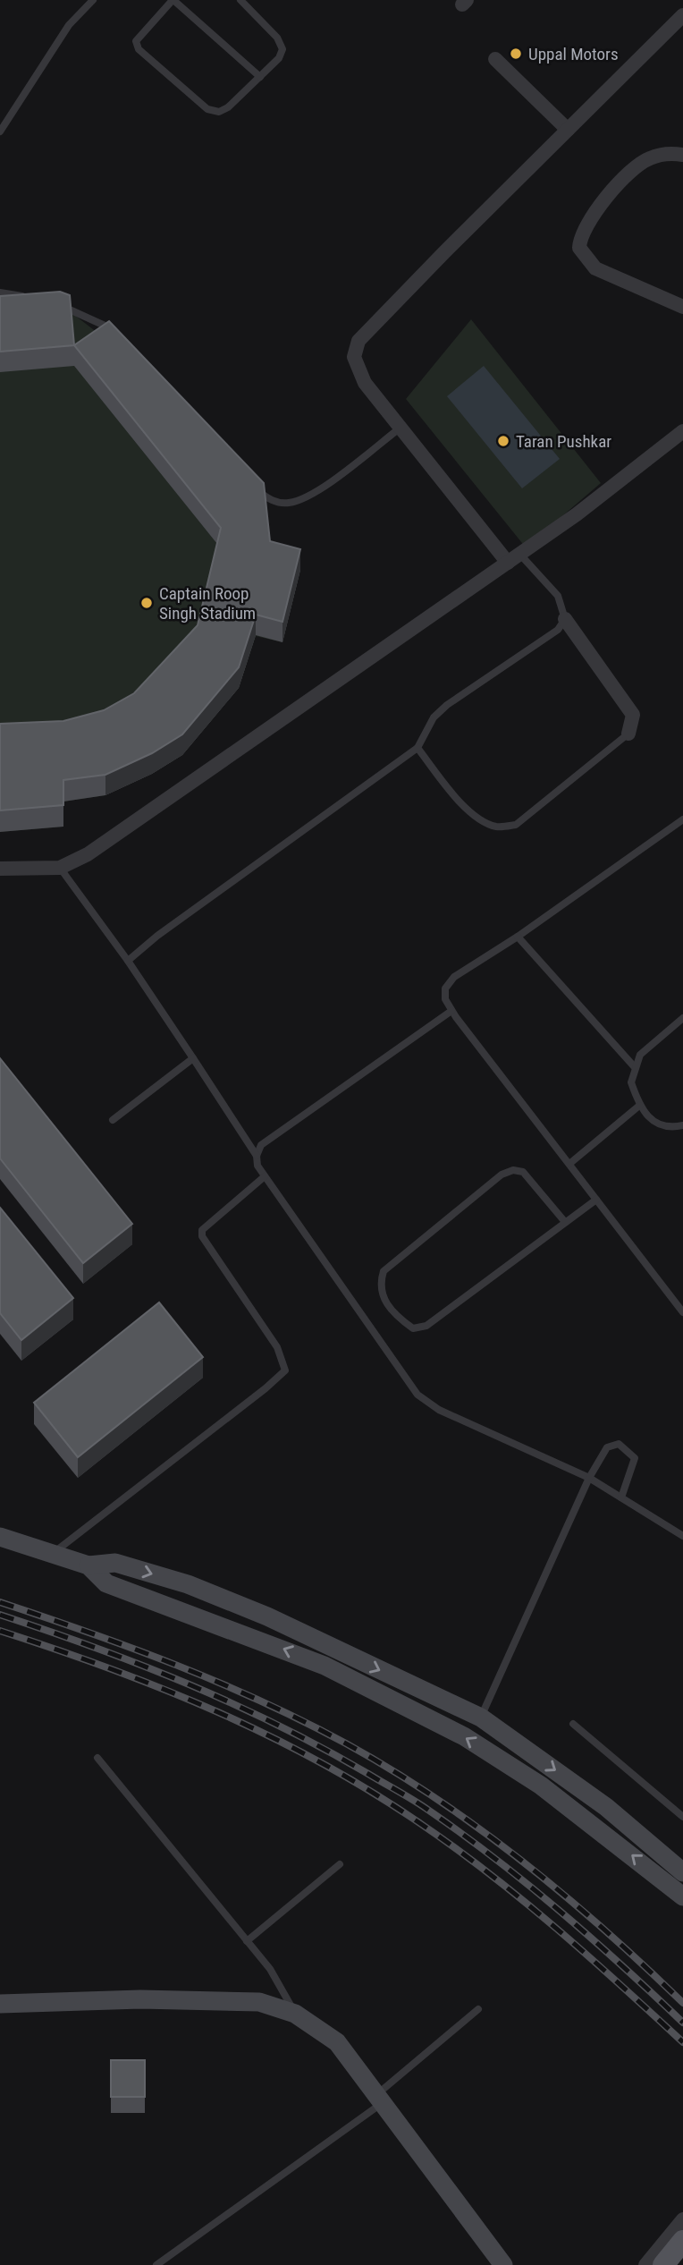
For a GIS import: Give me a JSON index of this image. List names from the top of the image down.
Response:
{
  "places": ["Uppal Motors", "Taran Pushkar", "Captain Roop Singh Stadium"]
}
